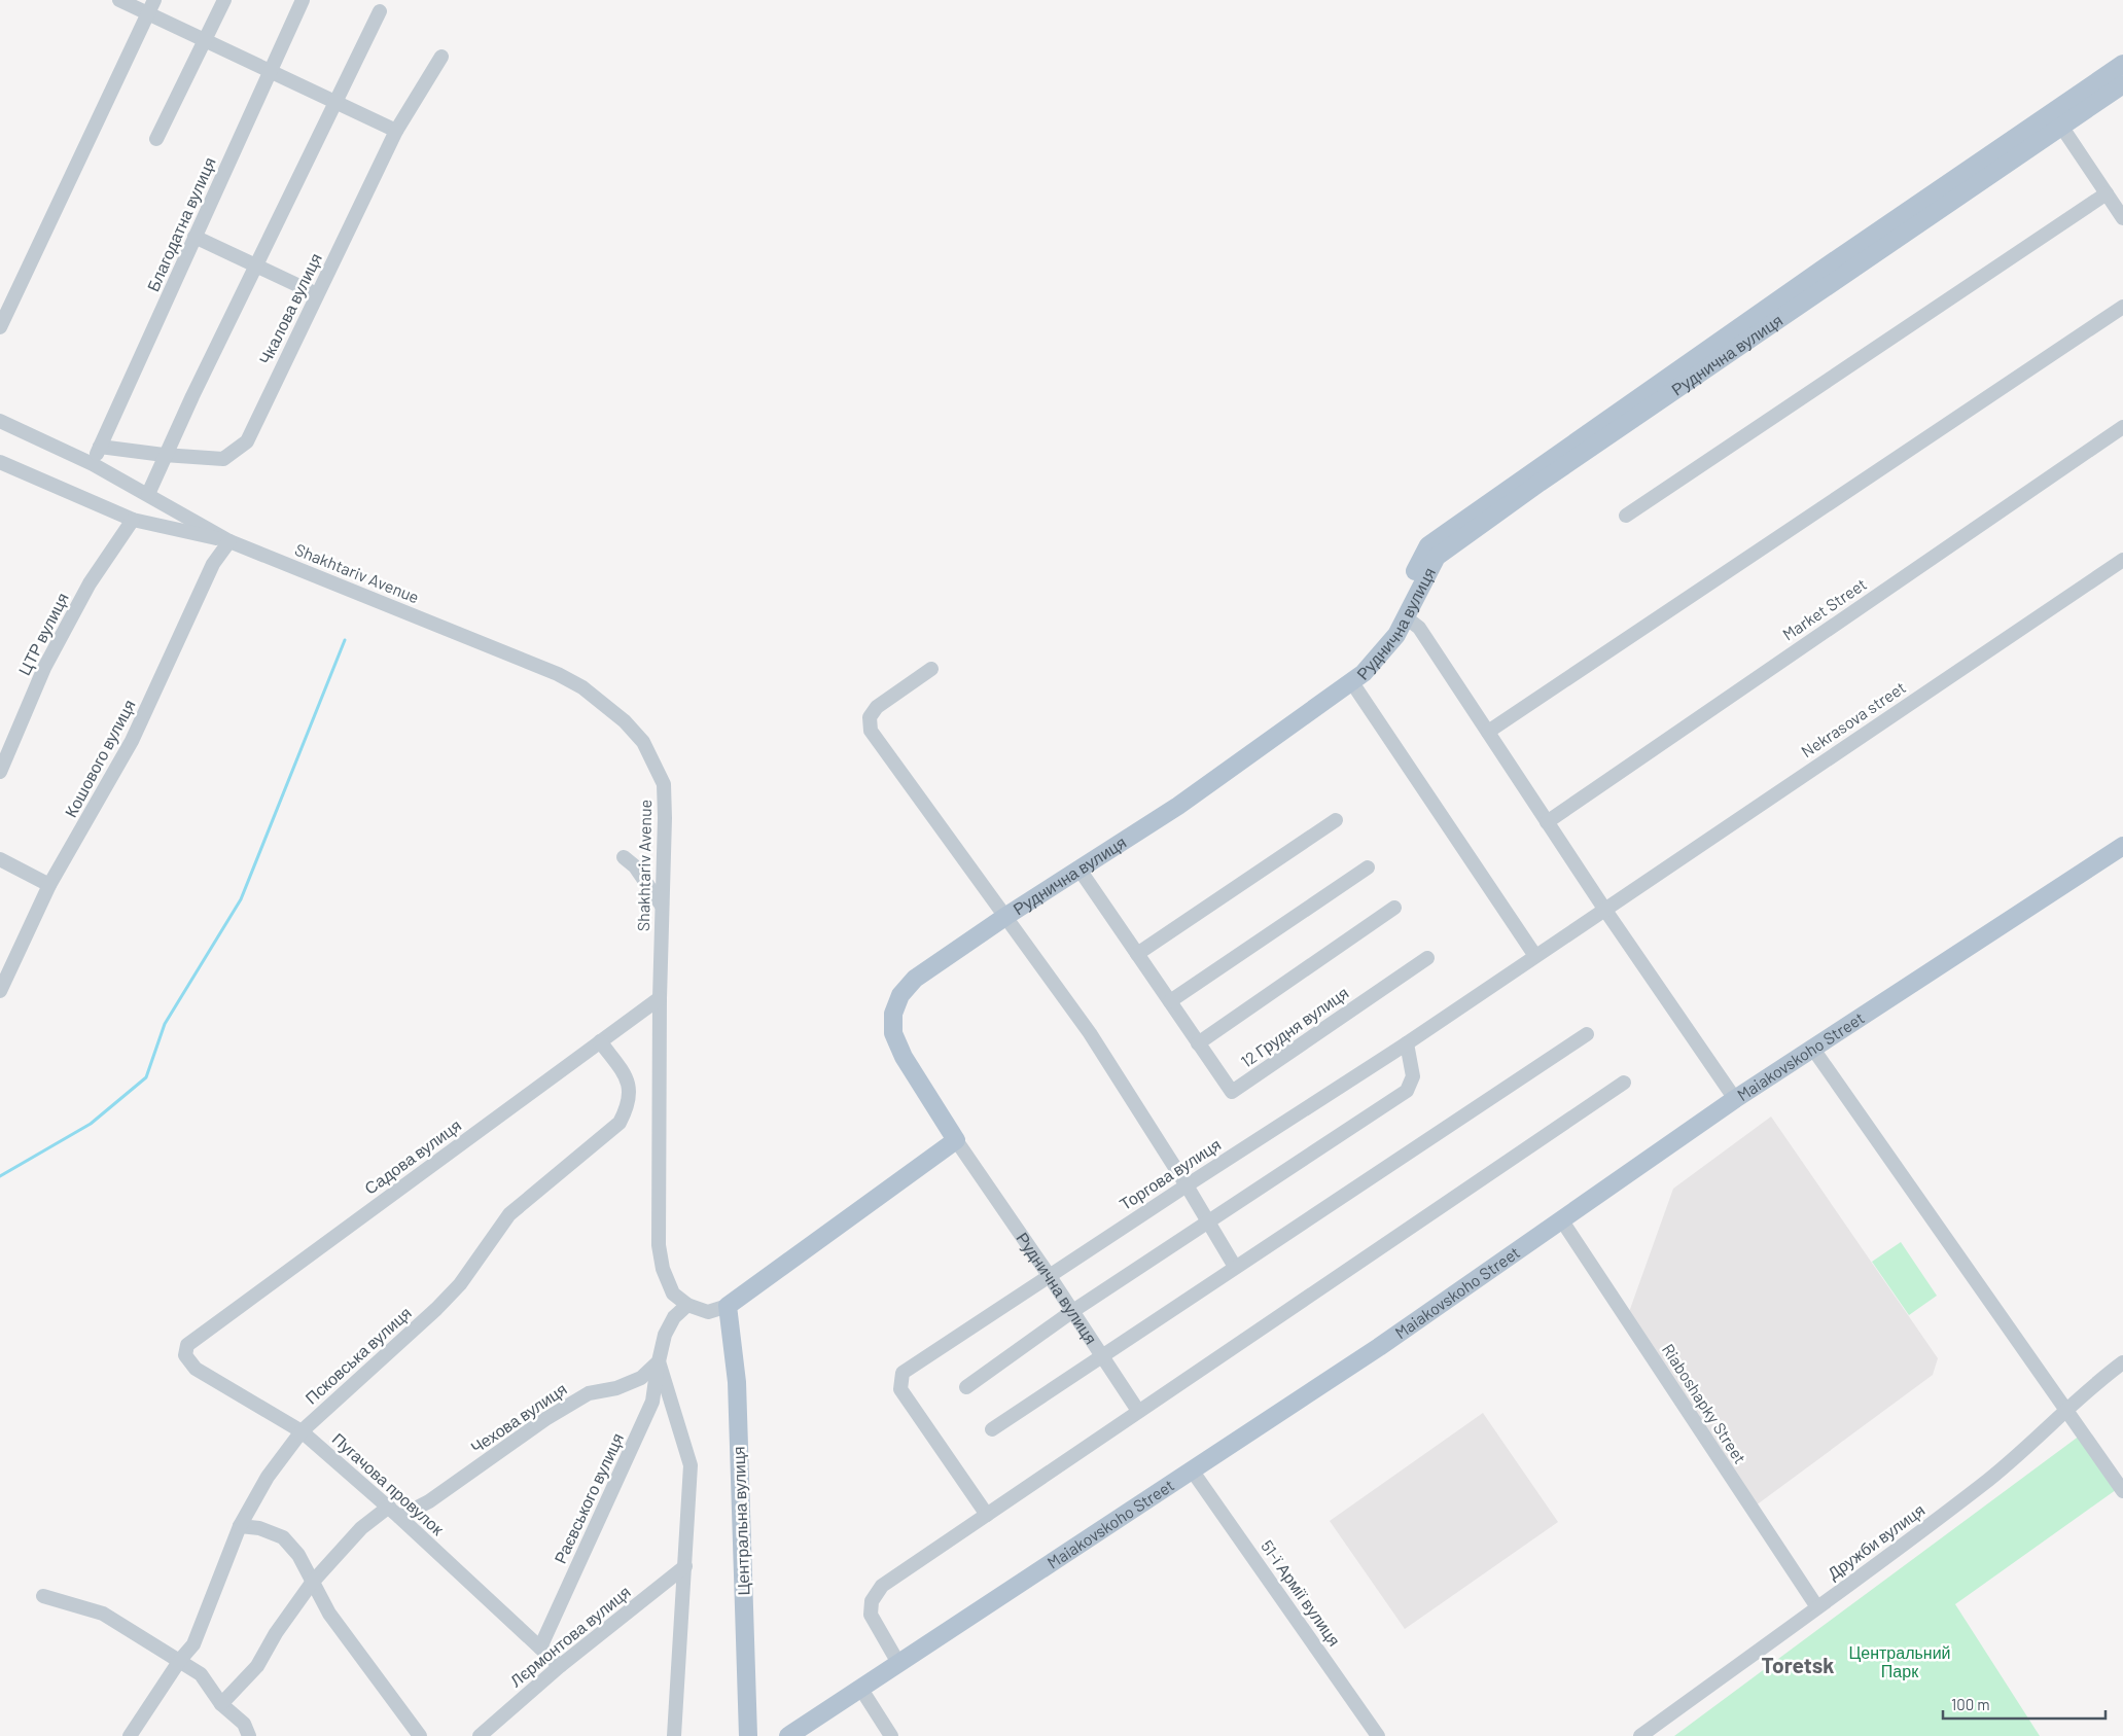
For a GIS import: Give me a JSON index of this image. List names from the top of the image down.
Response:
{
  "streets": {
    "main road": ["Руднична вулиця", "Maiakovskoho Street", "Центральна вулиця"],
    "street": [
      "Благодатна вулиця",
      "Чкалова вулиця",
      "Shakhtariv Avenue",
      "Market Street",
      "ЦТР вулиця",
      "Nekrasova street",
      "Кошового вулиця",
      "12 Грудня вулиця",
      "Садова вулиця",
      "Торгова вулиця",
      "Псковська вулиця",
      "Riaboshapky Street",
      "Чехова вулиця",
      "Пугачова провулок",
      "Раєвського вулиця",
      "Дружби вулиця",
      "51-ї Армії вулиця",
      "Лєрмонтова вулиця"
    ]
  },
  "crossings": [
    ["Благодатна вулиця", "Чкалова вулиця"],
    ["Благодатна вулиця", "Shakhtariv Avenue"],
    ["Руднична вулиця", "12 Грудня вулиця"],
    ["Руднична вулиця", "Торгова вулиця"],
    ["Shakhtariv Avenue", "ЦТР вулиця"],
    ["Shakhtariv Avenue", "Кошового вулиця"],
    ["Shakhtariv Avenue", "Садова вулиця"],
    ["Shakhtariv Avenue", "Центральна вулиця"],
    ["Nekrasova street", "Торгова вулиця"],
    ["Maiakovskoho Street", "Riaboshapky Street"],
    ["Maiakovskoho Street", "51-ї Армії вулиця"],
    ["Садова вулиця", "Псковська вулиця"],
    ["Садова вулиця", "Пугачова провулок"],
    ["Псковська вулиця", "Пугачова провулок"],
    ["Riaboshapky Street", "Дружби вулиця"],
    ["Чехова вулиця", "Пугачова провулок"],
    ["Чехова вулиця", "Раєвського вулиця"],
    ["Пугачова провулок", "Раєвського вулиця"],
    ["Пугачова провулок", "Лєрмонтова вулиця"]
  ],
  "districts": ["Toretsk"],
  "parks": ["Центральний Парк"],
  "scale_bar": "100 m"
}
